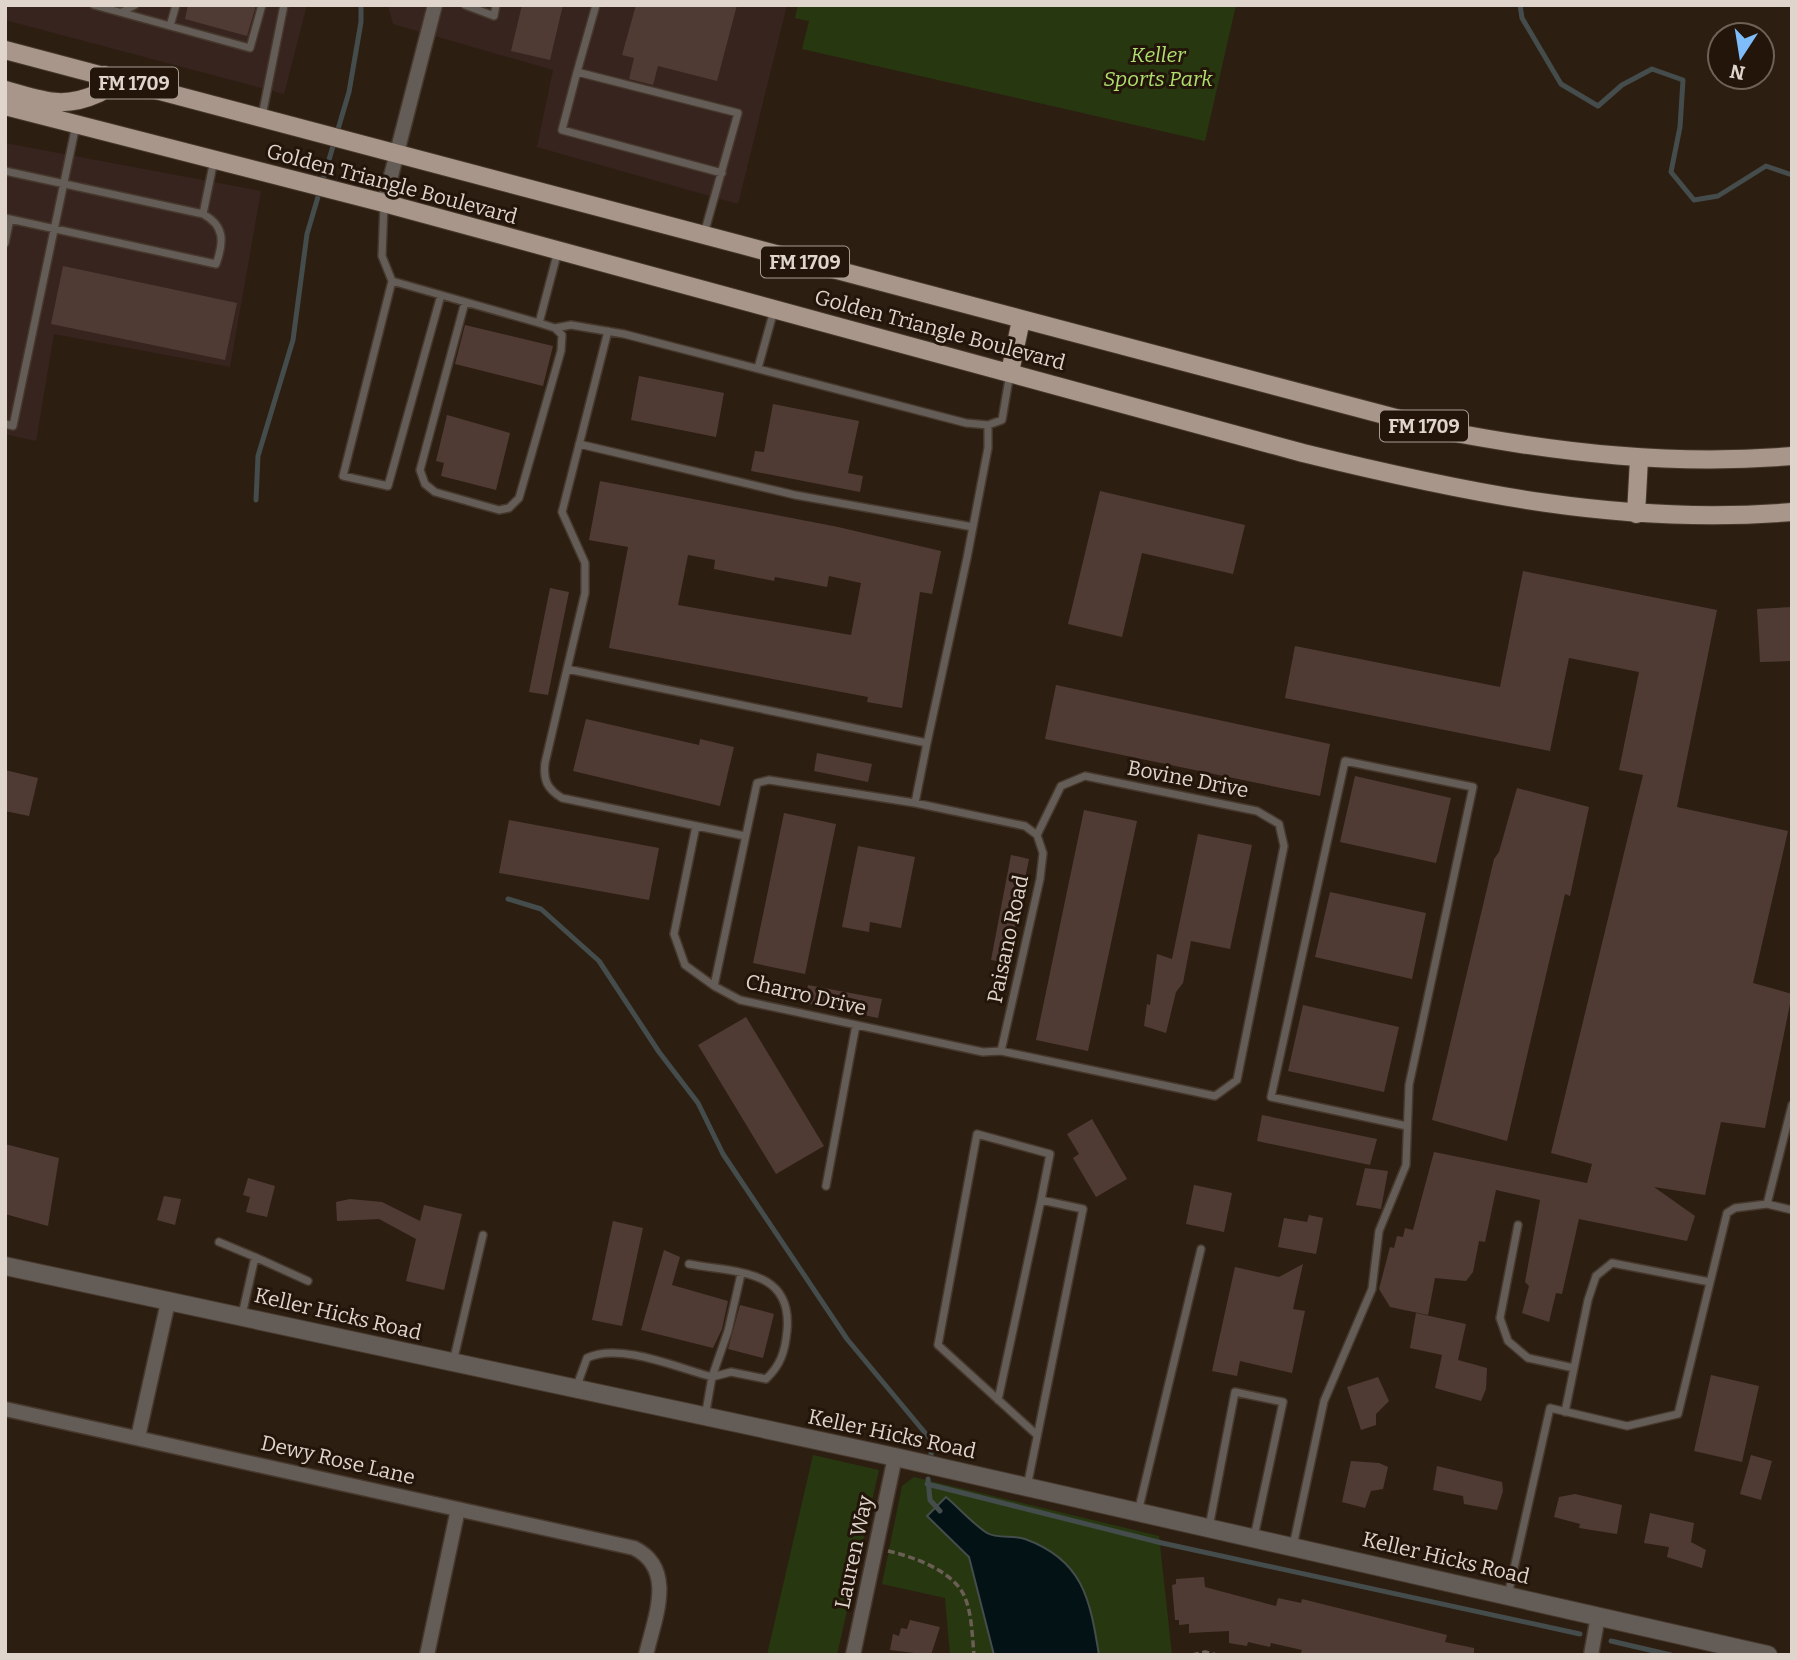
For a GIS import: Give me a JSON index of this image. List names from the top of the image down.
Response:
{
  "streets": {
    "main road": ["FM 1709", "Golden Triangle Boulevard"],
    "street": ["Keller Hicks Road", "Dewy Rose Lane", "Lauren Way"],
    "lane": ["Bovine Drive", "Paisano Road", "Charro Drive"]
  },
  "crossings": [
    ["Bovine Drive", "Paisano Road"],
    ["Bovine Drive", "Charro Drive"],
    ["Paisano Road", "Charro Drive"],
    ["Keller Hicks Road", "Lauren Way"]
  ],
  "parks": ["Keller Sports Park"],
  "north": "bottom"
}
